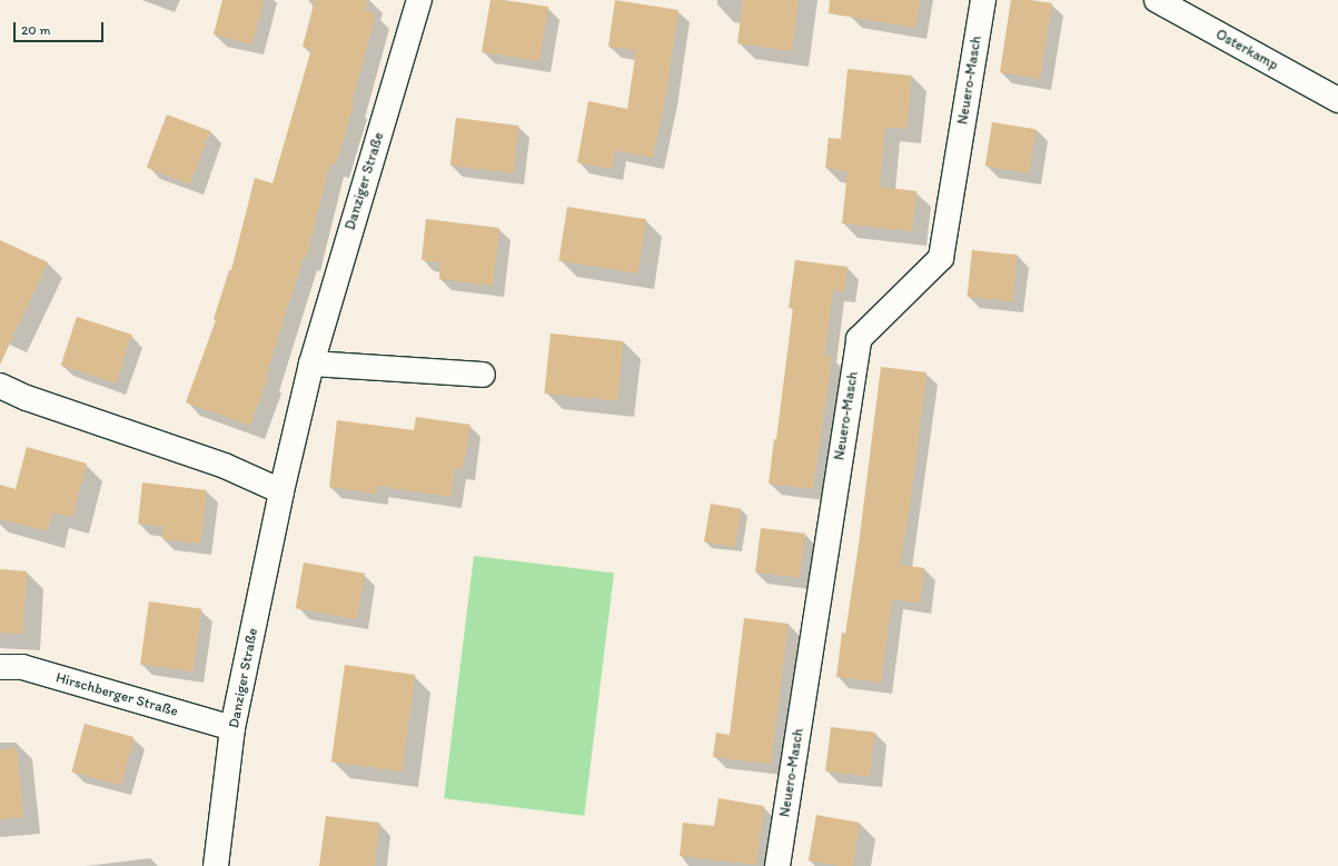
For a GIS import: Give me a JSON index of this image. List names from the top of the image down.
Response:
{
  "streets": {
    "street": [
      "Osterkamp",
      "Neuero-Masch",
      "Danziger Straße",
      "Hirschberger Straße"
    ]
  },
  "crossings": [
    ["Danziger Straße", "Hirschberger Straße"]
  ],
  "scale_bar": "20 m"
}
